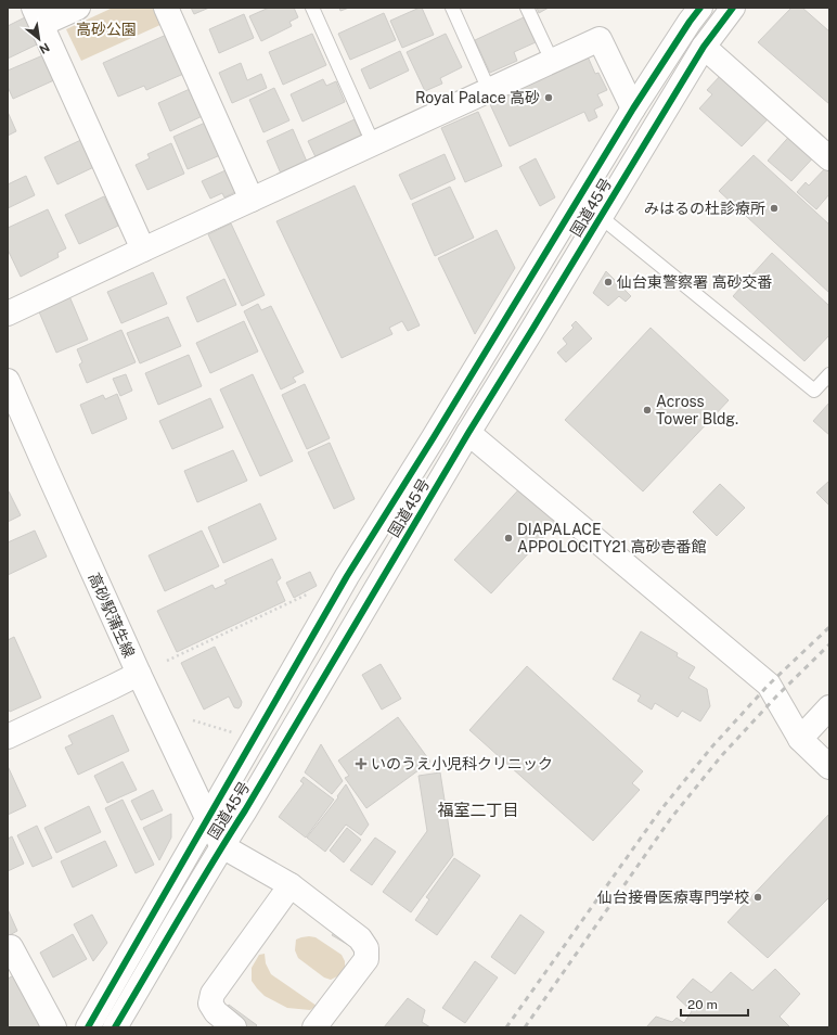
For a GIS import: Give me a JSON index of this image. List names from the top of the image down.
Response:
{
  "streets": {
    "main road": ["国道45号", "高砂駅蒲生線"]
  },
  "crossings": [
    ["国道45号", "高砂駅蒲生線"]
  ],
  "districts": ["福室二丁目"],
  "parks": ["高砂公園"],
  "places": {
    "other": [
      "Royal Palace 高砂",
      "みはるの杜診療所",
      "仙台東警察署 高砂交番",
      "Across Tower Bldg.",
      "DIAPALACE APPOLOCITY21 高砂壱番館",
      "仙台接骨医療専門学校"
    ],
    "health": ["いのうえ小児科クリニック"]
  },
  "scale_bar": "20 m",
  "north": "bottom right"
}
